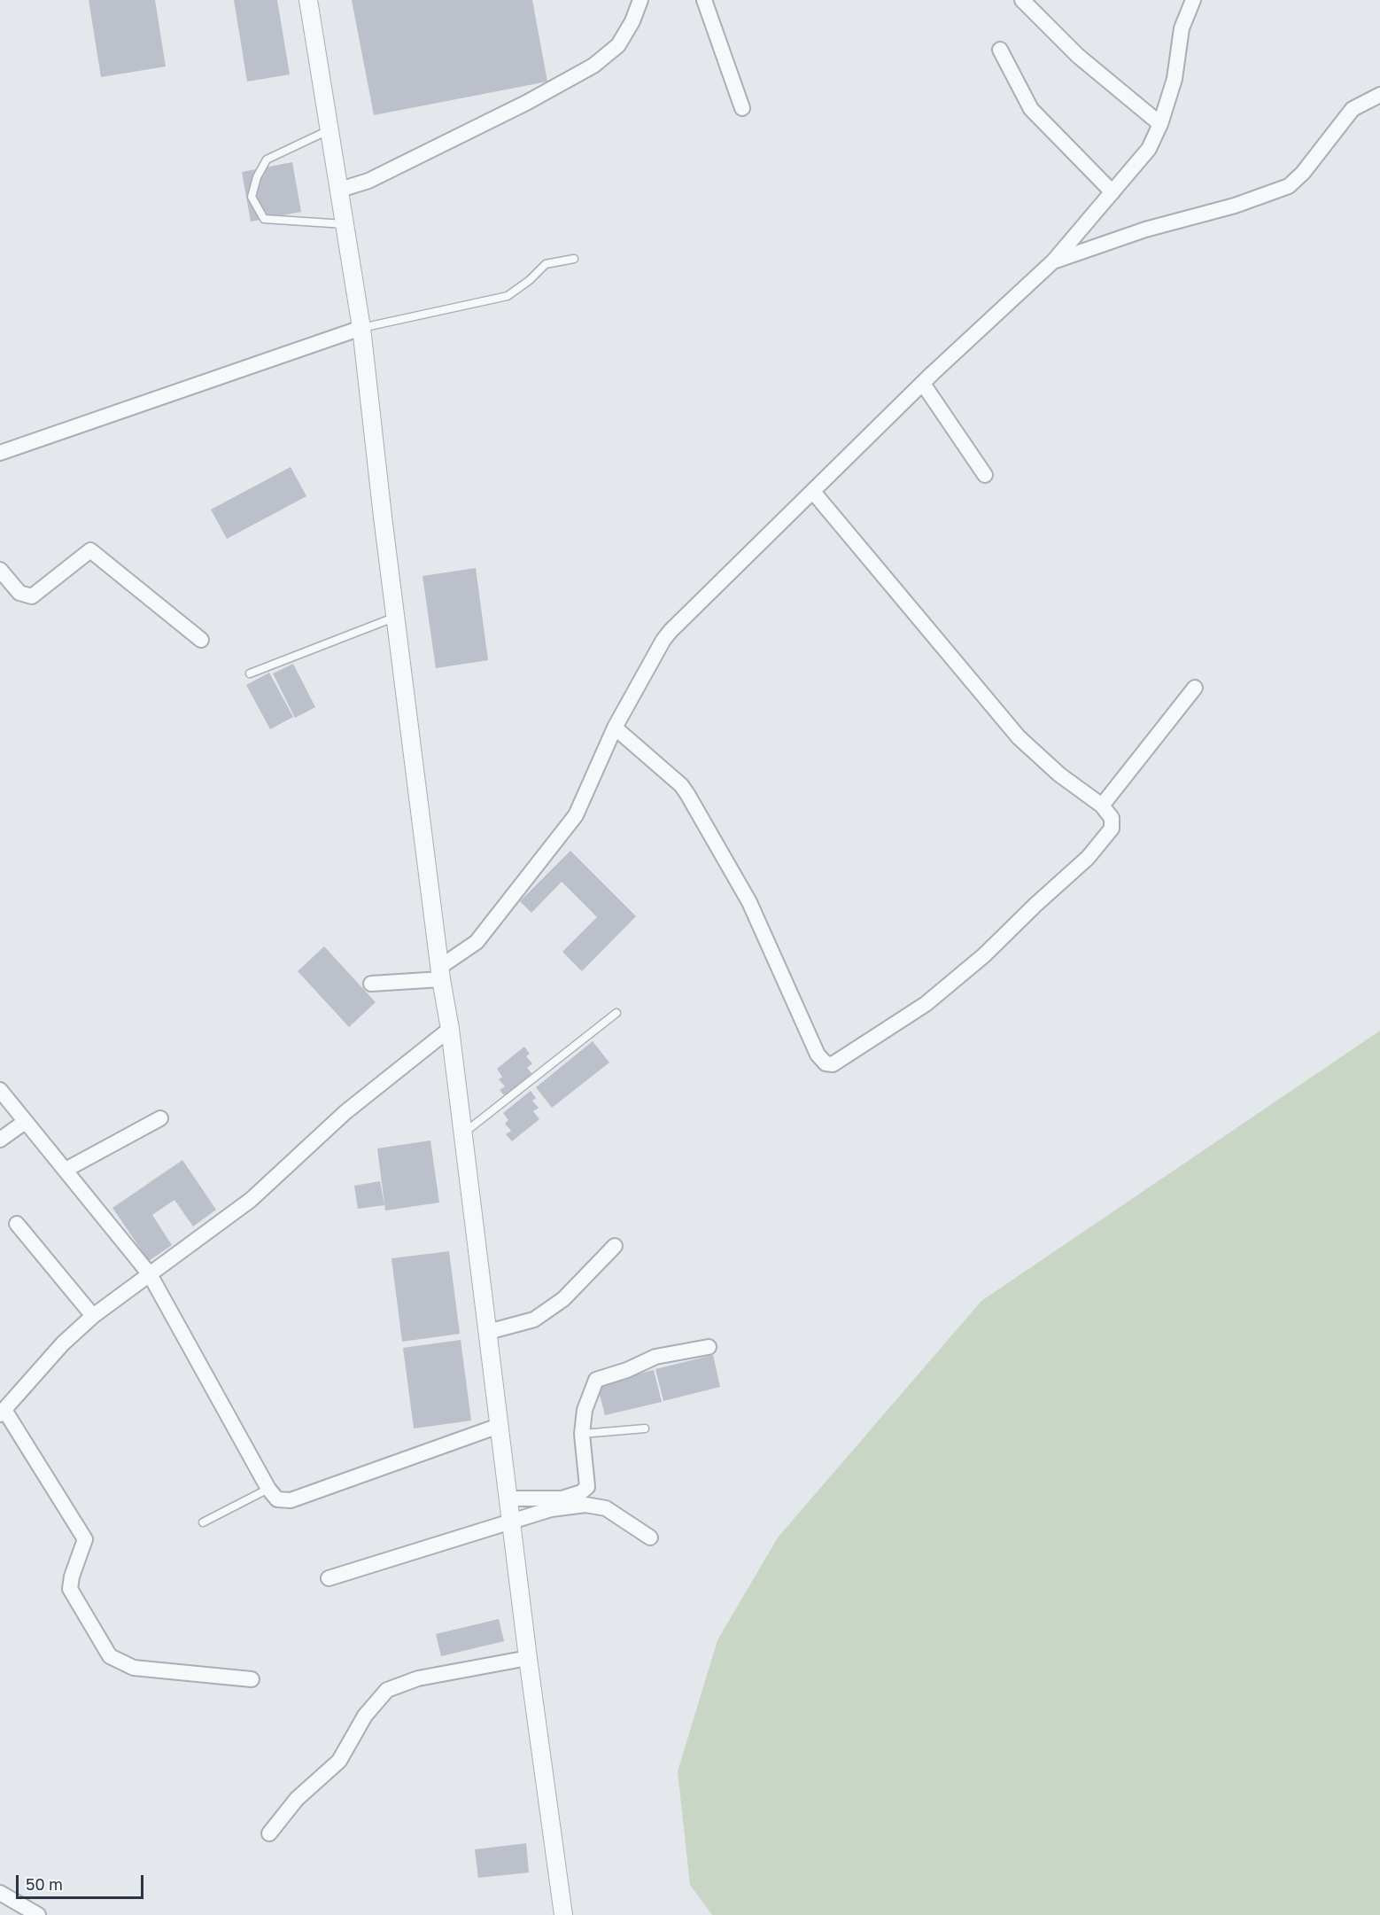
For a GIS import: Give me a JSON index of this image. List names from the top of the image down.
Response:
{
  "scale_bar": "50 m"
}
